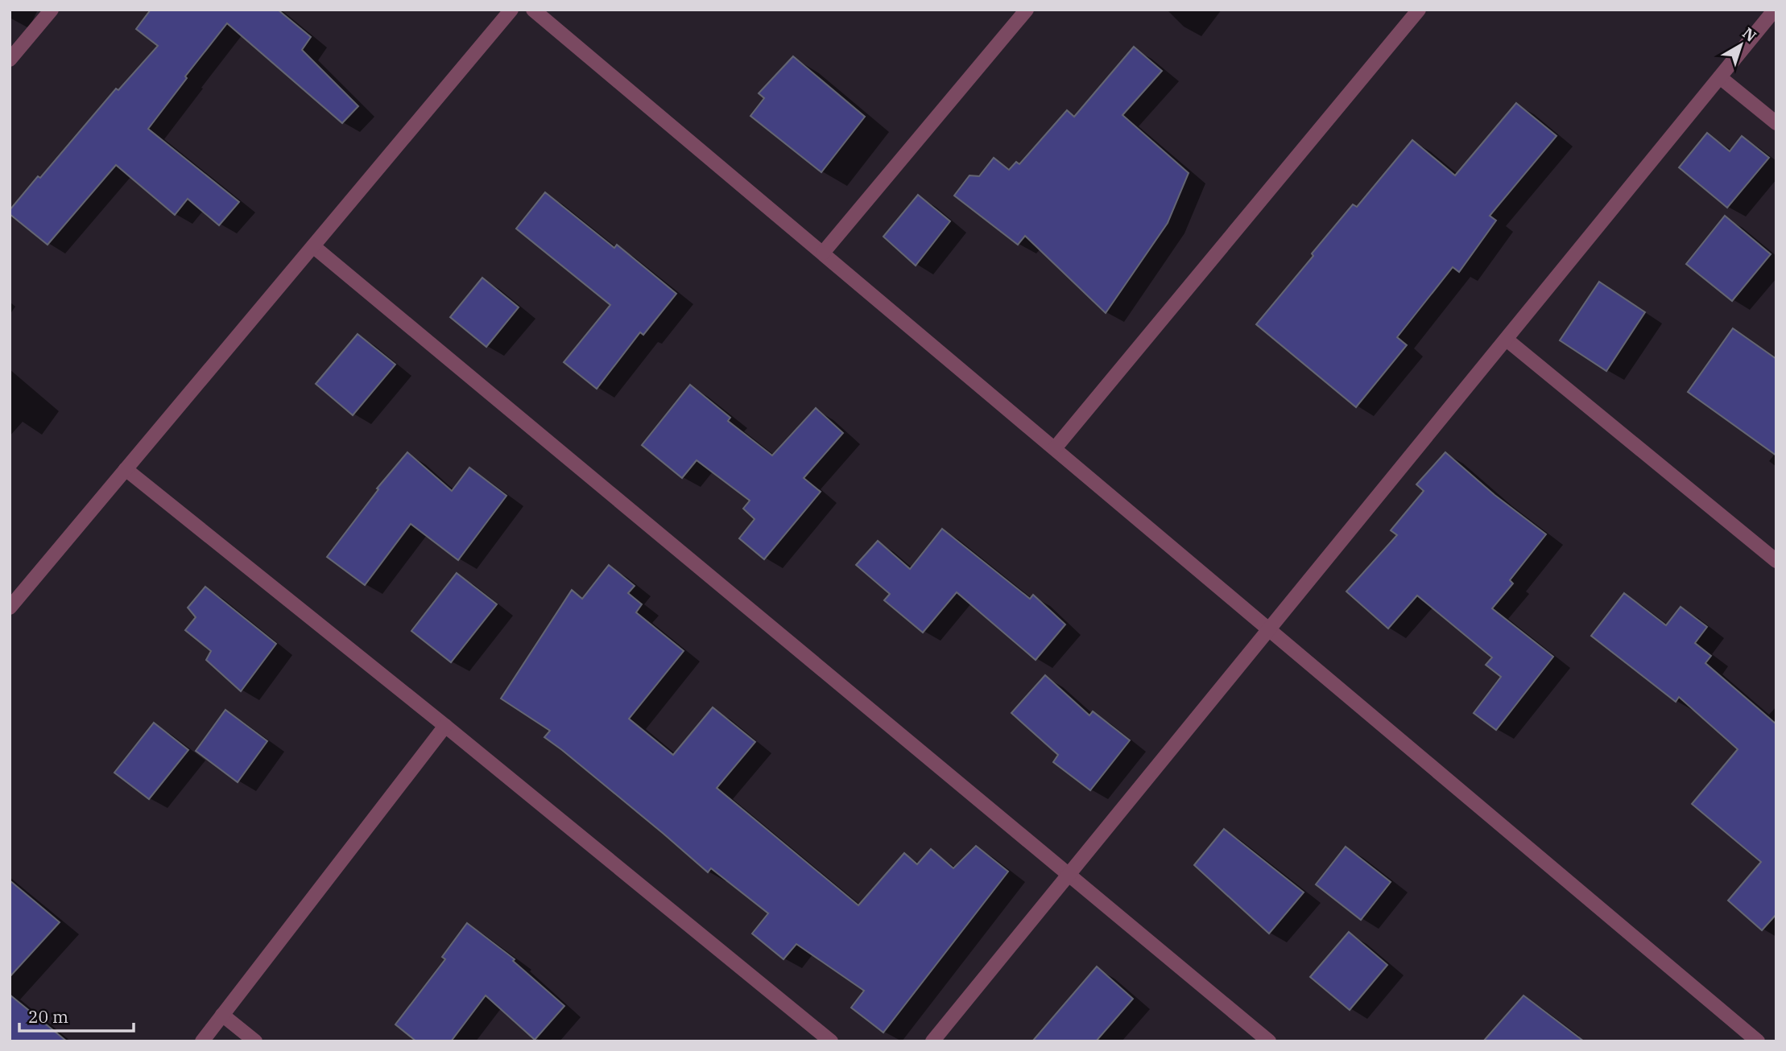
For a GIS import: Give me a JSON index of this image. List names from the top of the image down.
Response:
{
  "scale_bar": "20 m",
  "north": "top right"
}
